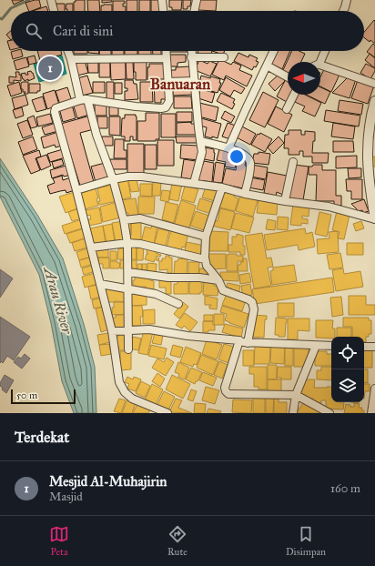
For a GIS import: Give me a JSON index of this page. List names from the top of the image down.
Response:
{
  "districts": ["Banuaran"],
  "water": ["Arau River"],
  "scale_bar": "50 m",
  "north": "left",
  "page": {
    "search": "Cari di sini",
    "pins": "1",
    "scale": "50 m",
    "heading": "Terdekat",
    "list": [
      {
        "mark": "1",
        "name": "Mesjid Al-Muhajirin",
        "note": "Masjid",
        "value": "160 m"
      }
    ],
    "nav": ["Peta", "Rute", "Disimpan"]
  }
}
